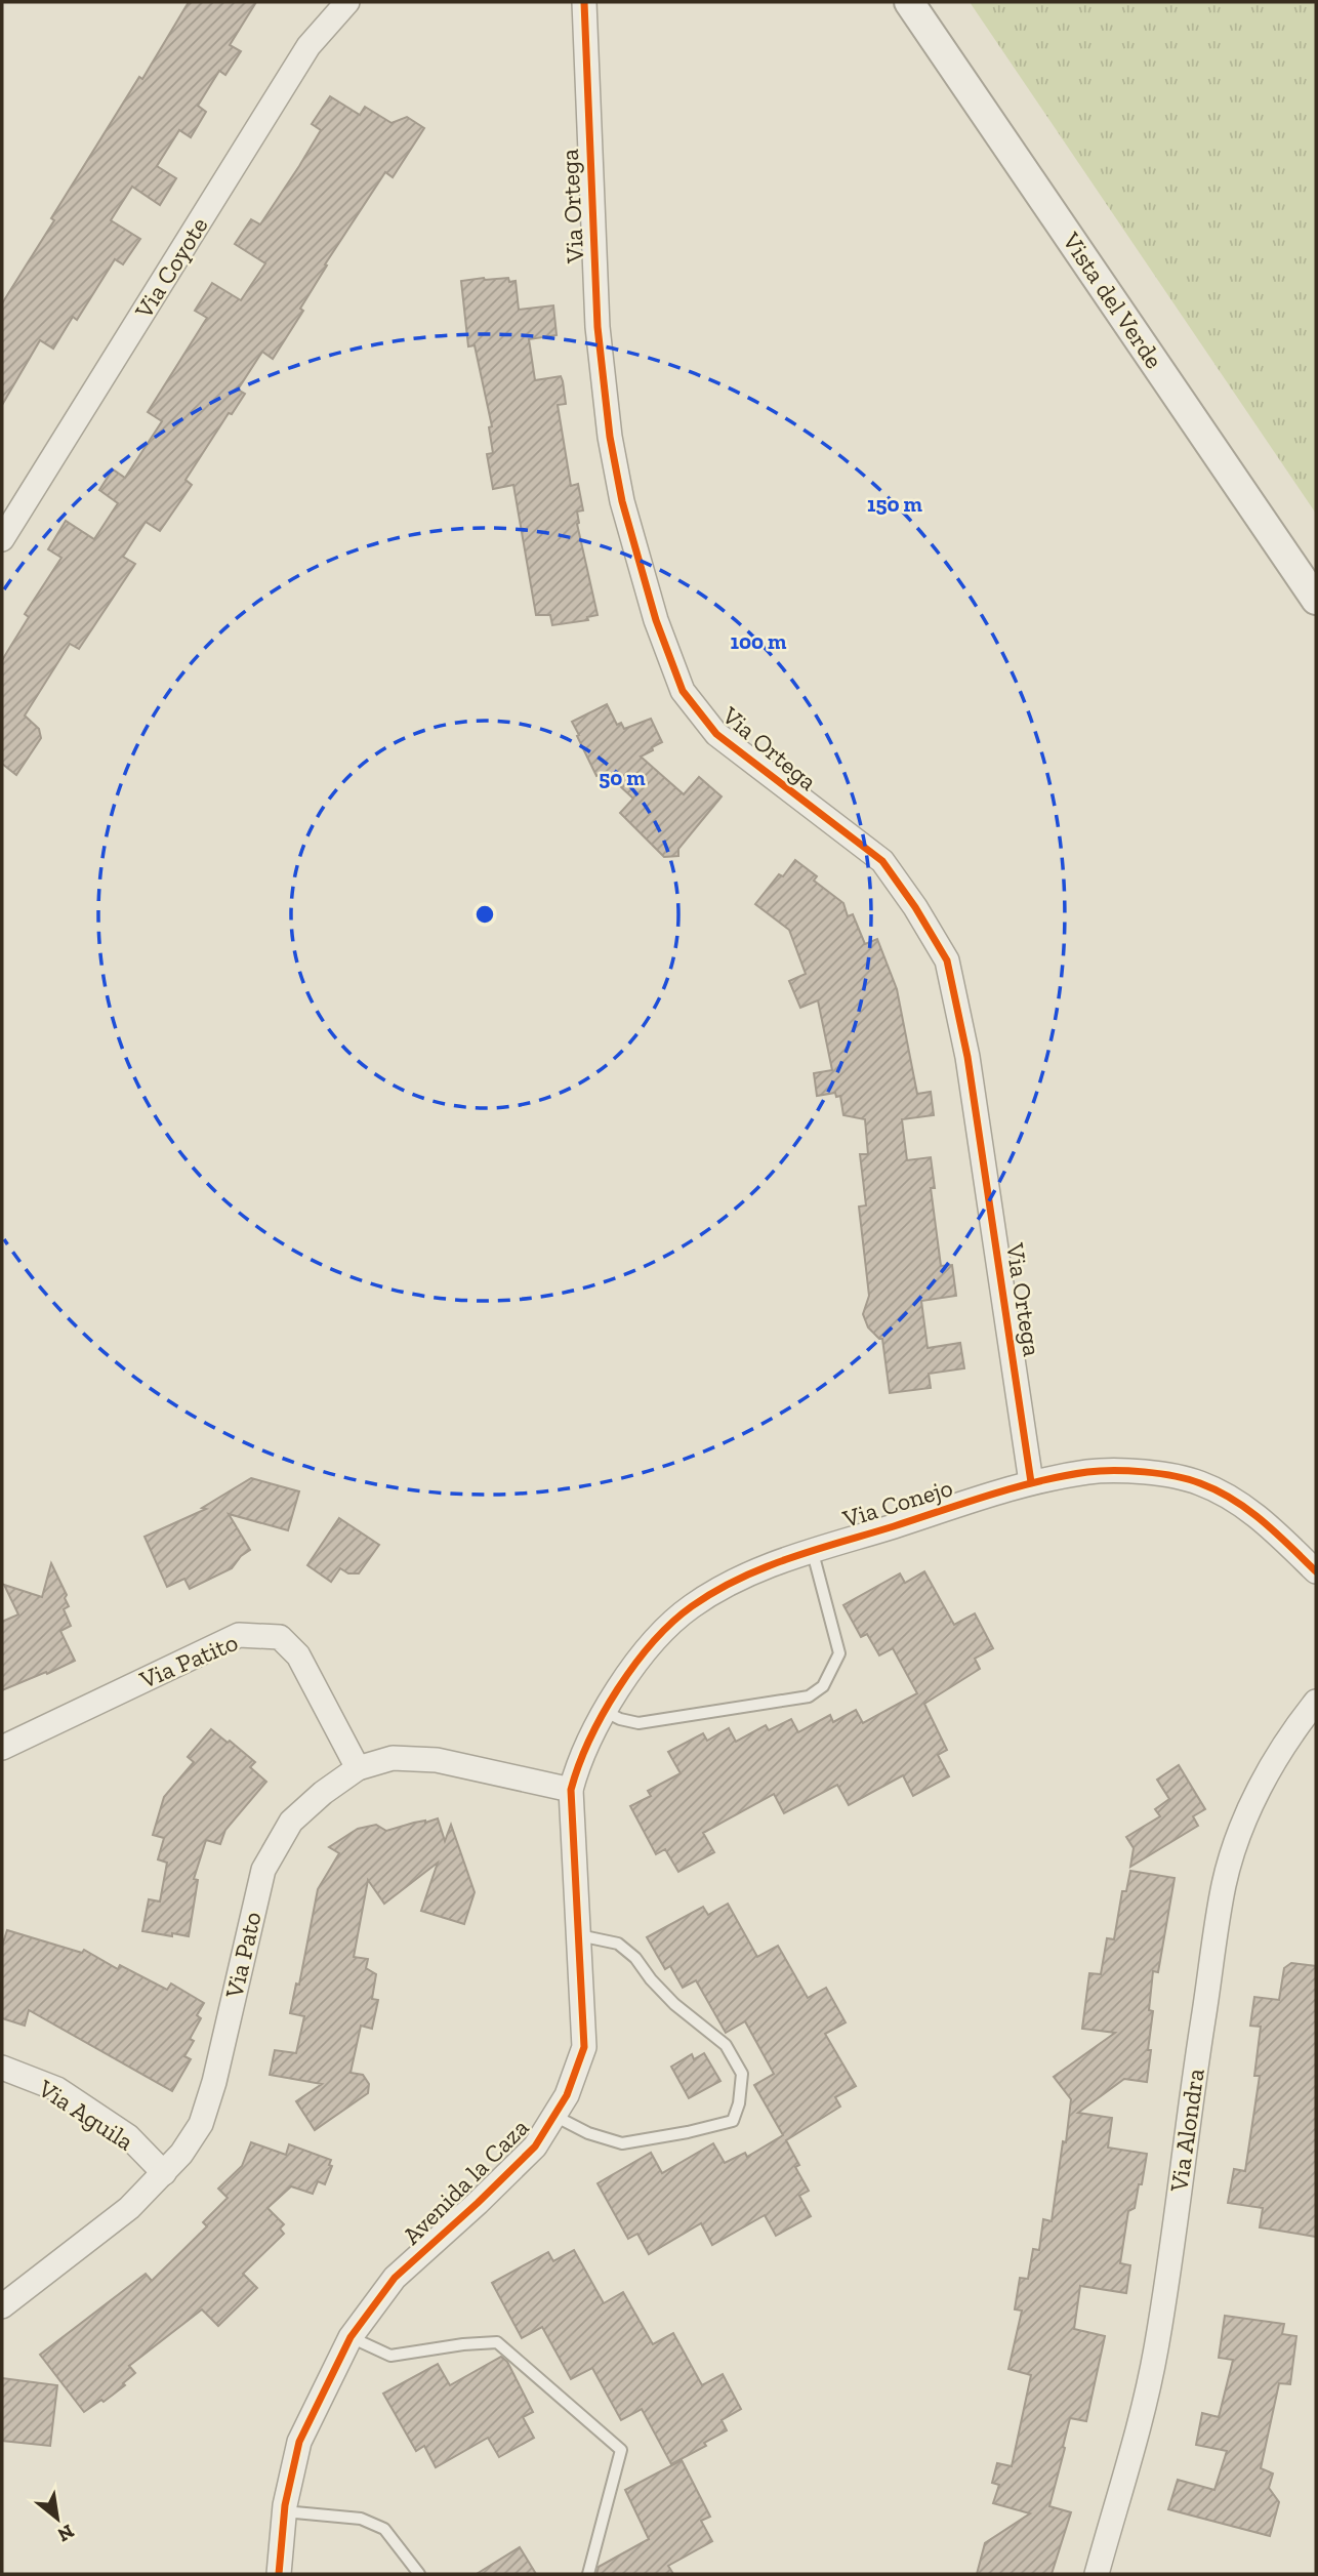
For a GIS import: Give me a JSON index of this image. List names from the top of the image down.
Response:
{
  "streets": {
    "street": [
      "Via Ortega",
      "Via Coyote",
      "Vista del Verde",
      "Via Conejo",
      "Via Patito",
      "Via Pato",
      "Via Aguila",
      "Via Alondra",
      "Avenida la Caza"
    ]
  },
  "crossings": [
    ["Via Ortega", "Via Conejo"],
    ["Via Conejo", "Via Pato"],
    ["Via Conejo", "Avenida la Caza"],
    ["Via Patito", "Via Pato"],
    ["Via Pato", "Via Aguila"],
    ["Via Pato", "Avenida la Caza"]
  ],
  "north": "bottom right",
  "rings": ["150 m", "100 m", "50 m"]
}
